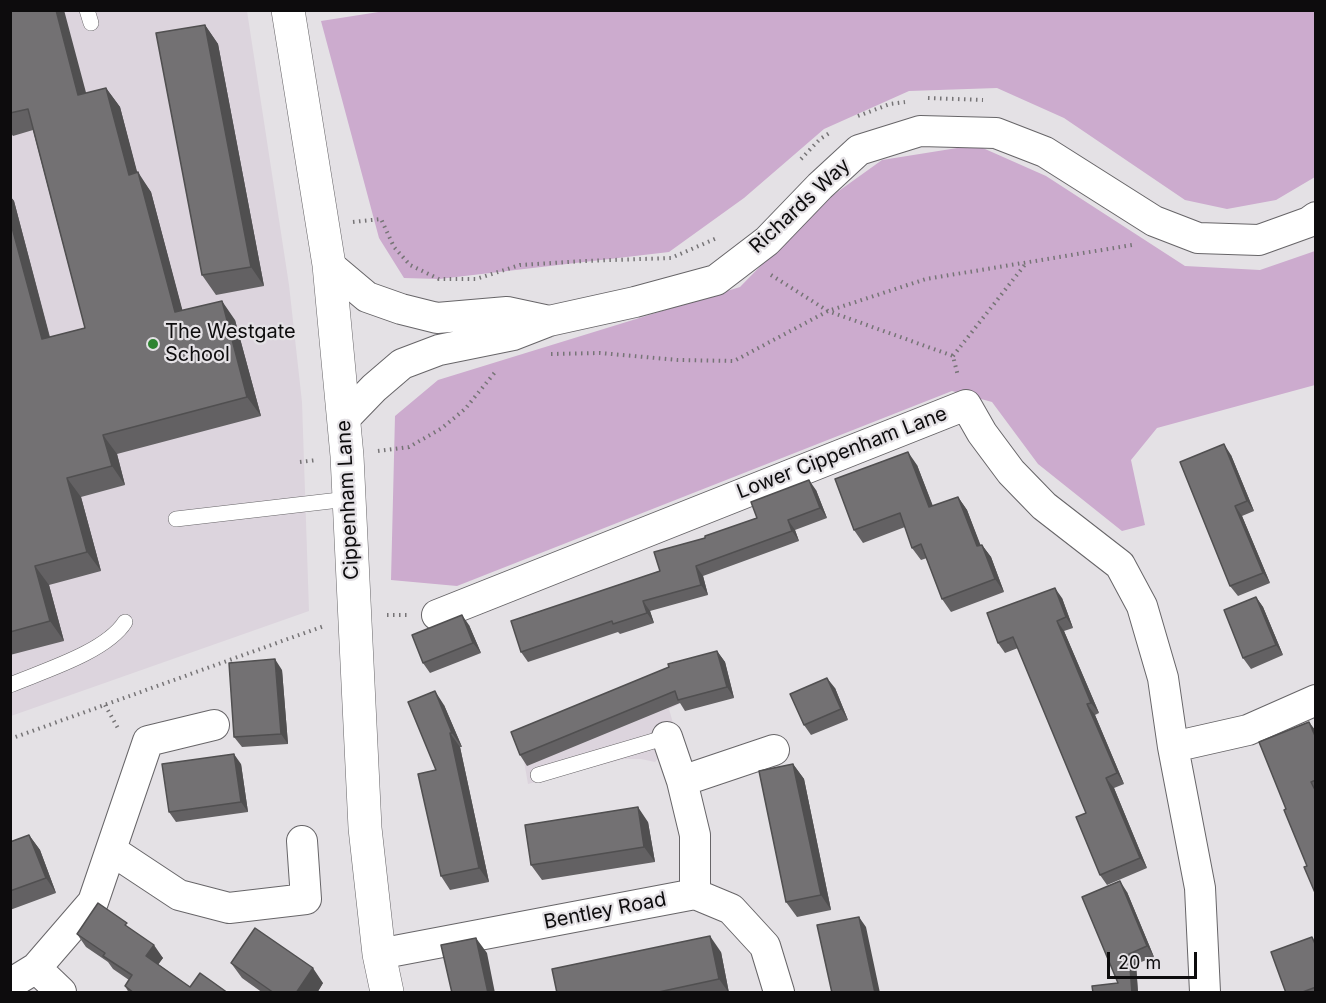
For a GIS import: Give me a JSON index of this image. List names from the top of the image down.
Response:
{
  "streets": {
    "street": [
      "Richards Way",
      "Lower Cippenham Lane",
      "Cippenham Lane",
      "Bentley Road"
    ]
  },
  "crossings": [
    ["Richards Way", "Cippenham Lane"],
    ["Cippenham Lane", "Bentley Road"]
  ],
  "places": ["The Westgate School"],
  "scale_bar": "20 m"
}
